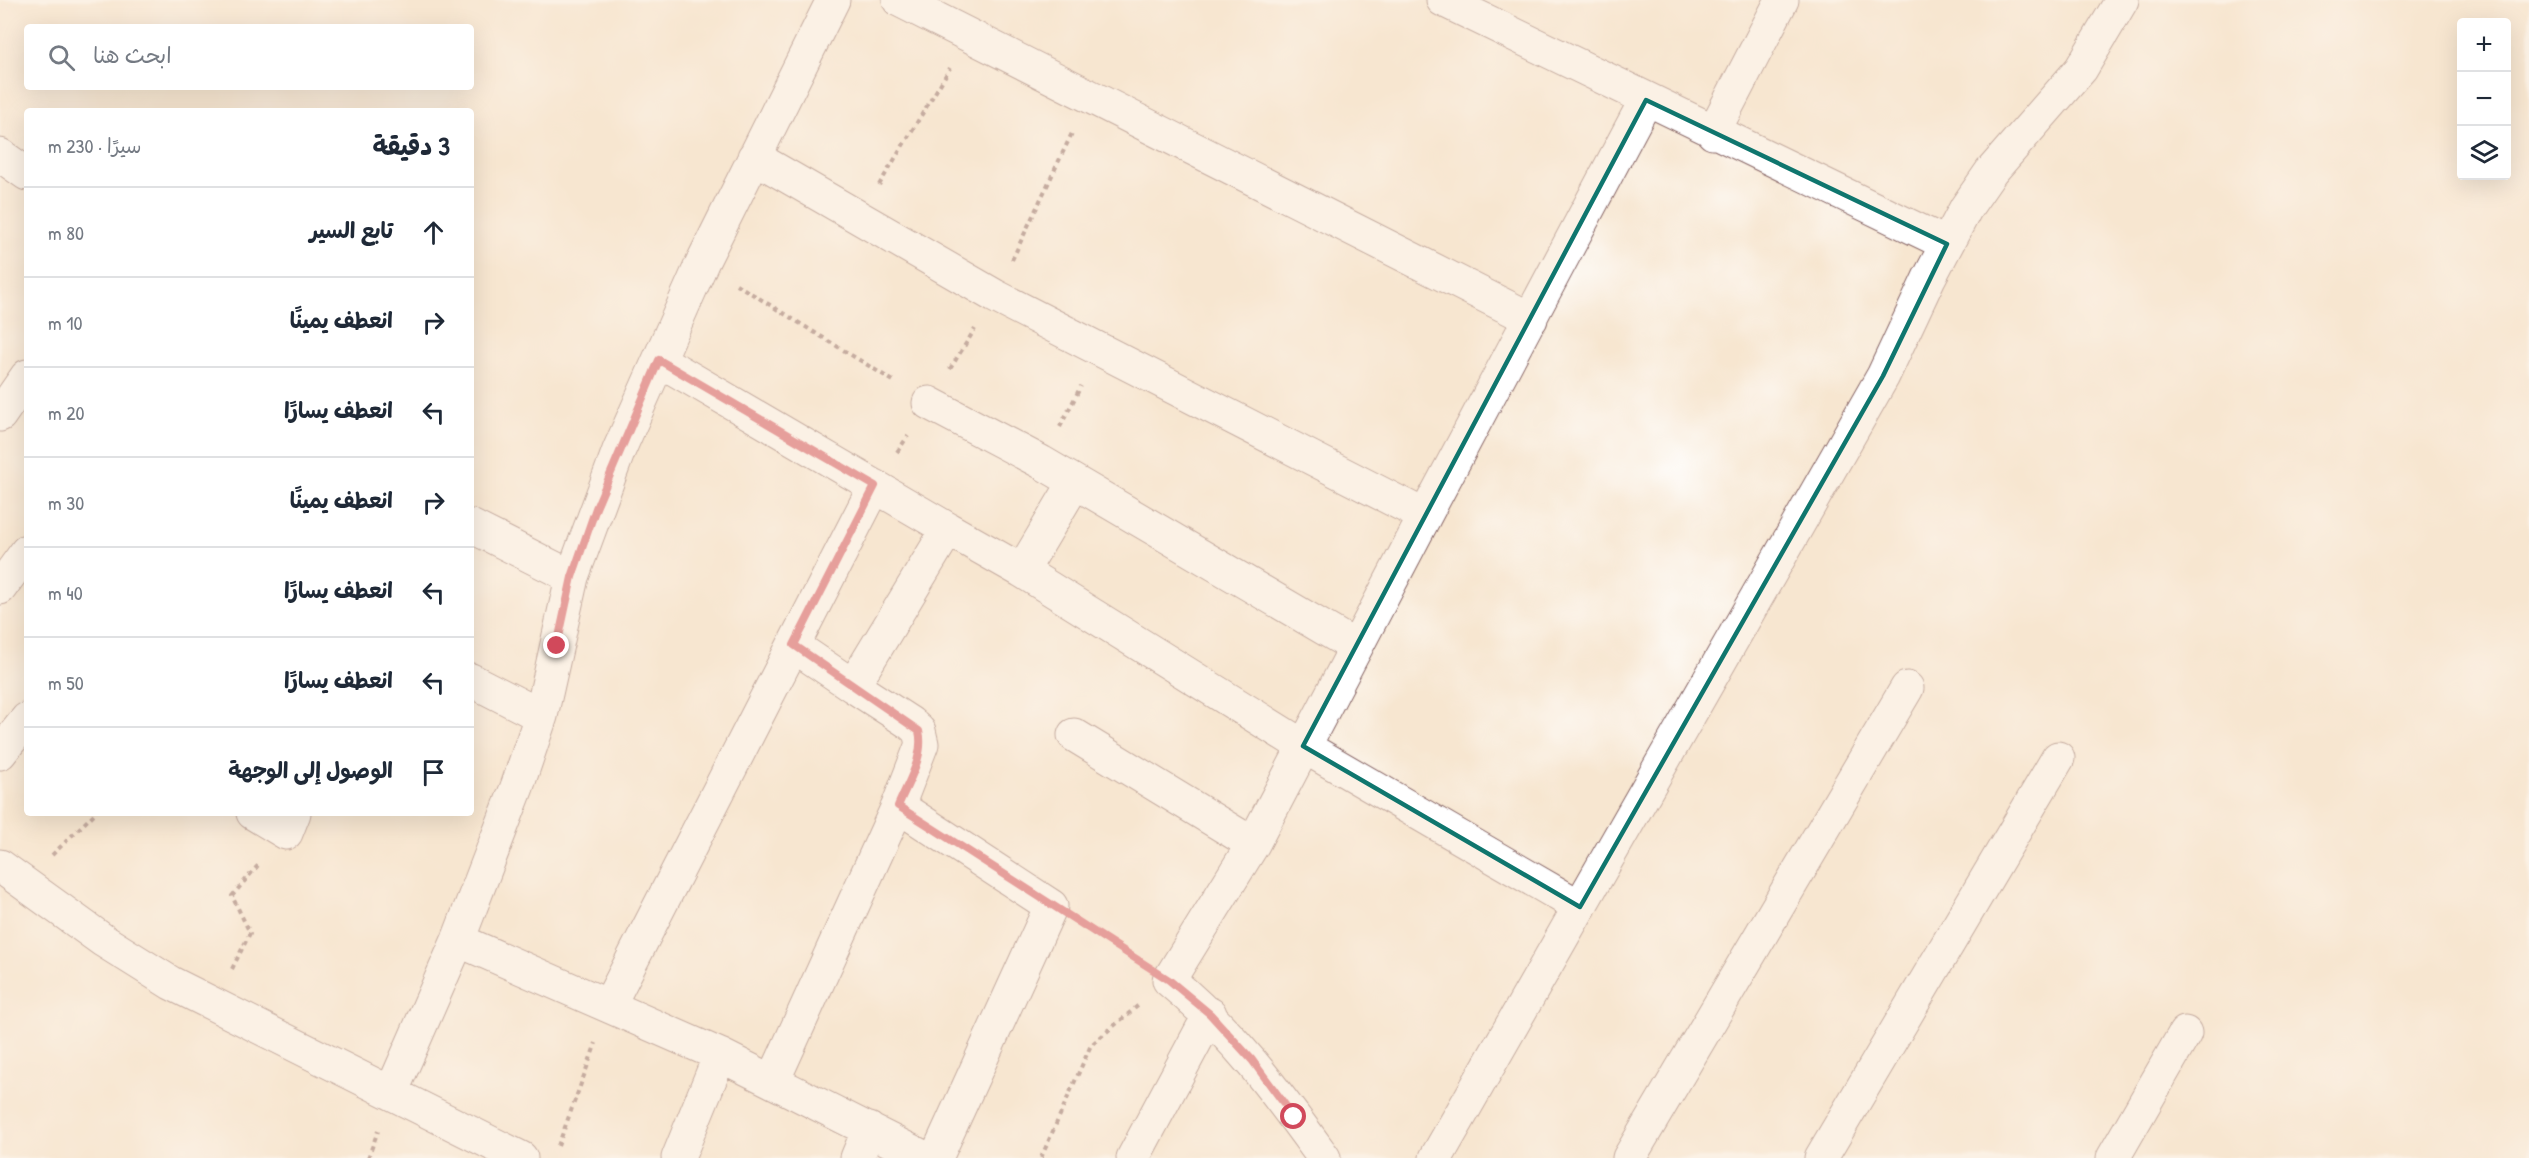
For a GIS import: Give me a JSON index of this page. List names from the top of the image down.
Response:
{
  "page": {
    "map_buttons": ["+", "−"],
    "search": "ابحث هنا",
    "heading": ["3 دقيقة", "سيرًا · 230 m"],
    "list": [
      ["تابع السير", "80 m"],
      ["انعطف يمينًا", "10 m"],
      ["انعطف يسارًا", "20 m"],
      ["انعطف يمينًا", "30 m"],
      ["انعطف يسارًا", "40 m"],
      ["انعطف يسارًا", "50 m"],
      "الوصول إلى الوجهة"
    ]
  }
}
